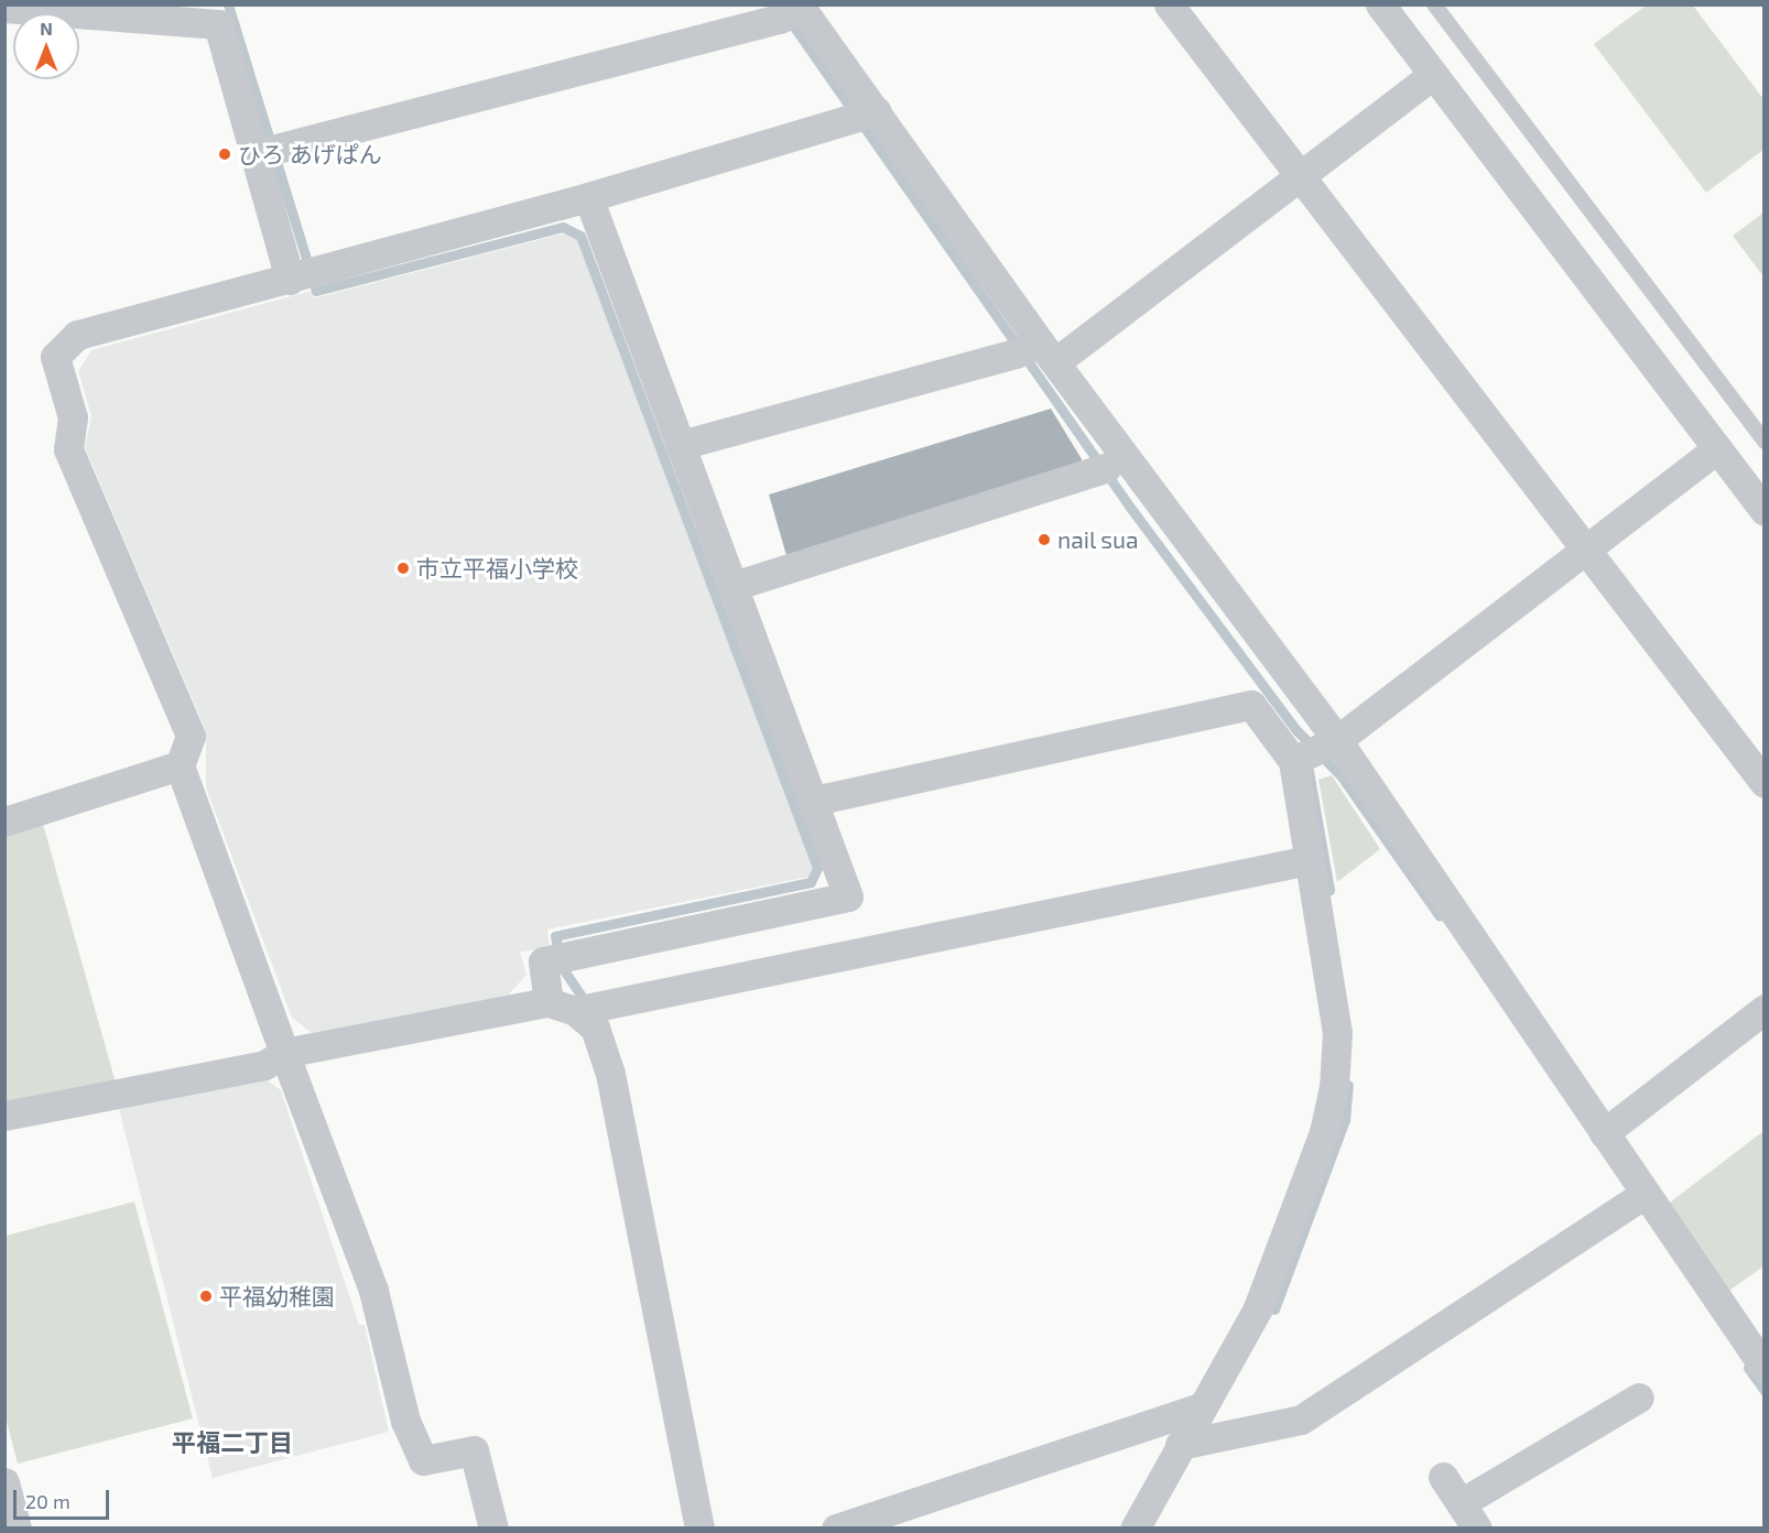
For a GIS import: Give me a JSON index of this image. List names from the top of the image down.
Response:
{
  "districts": ["平福二丁目"],
  "places": [
    "ひろ あげぱん",
    "nail sua",
    "市立平福小学校",
    "平福幼稚園"
  ],
  "scale_bar": "20 m",
  "north": "top"
}
